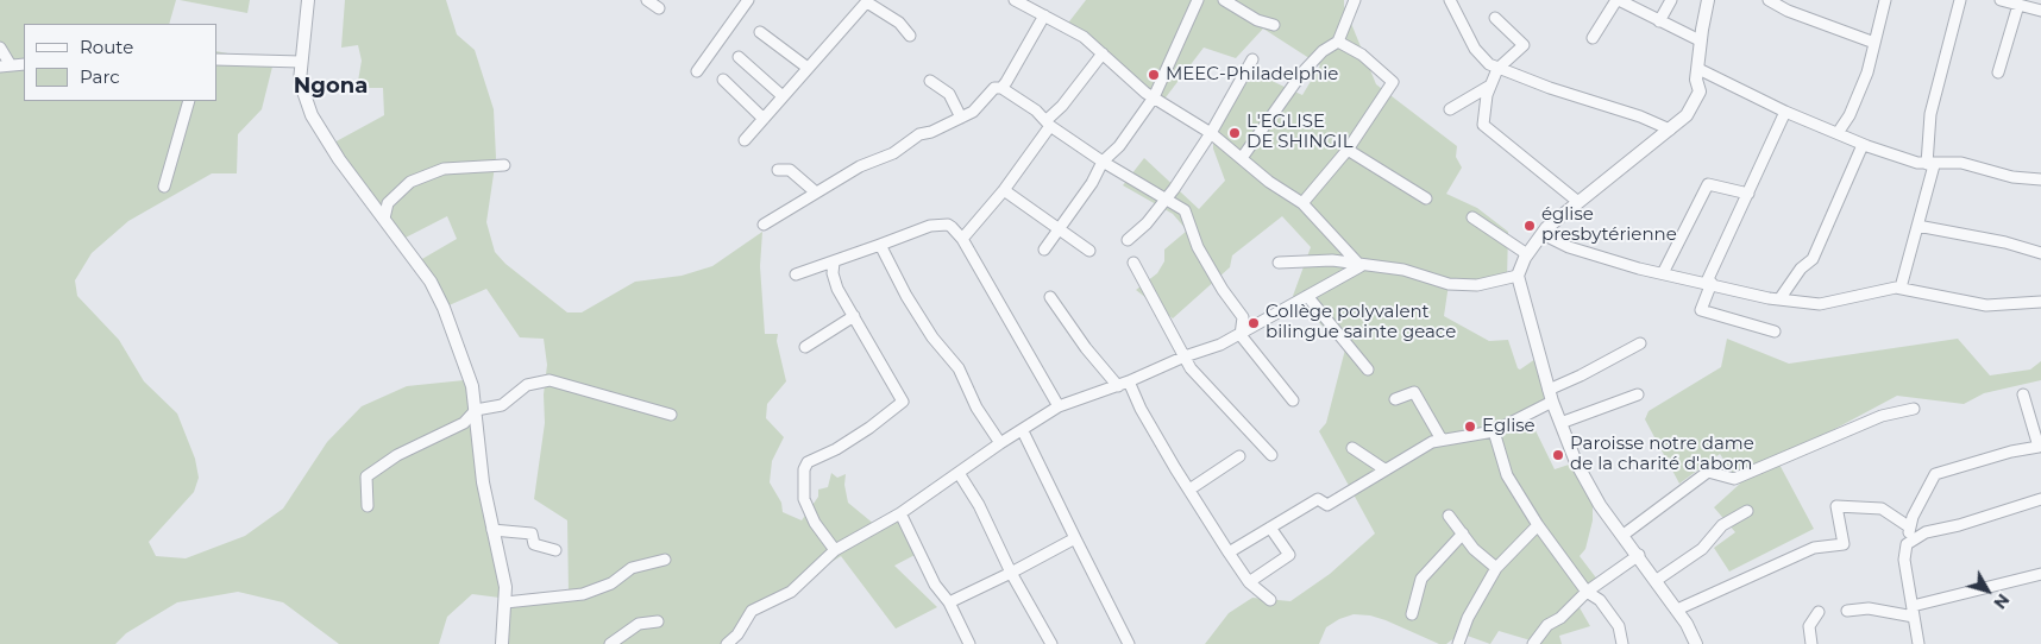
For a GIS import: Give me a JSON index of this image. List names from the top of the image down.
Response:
{
  "districts": ["Ngona"],
  "places": [
    "MEEC-Philadelphie",
    "L'EGLISE DE SHINGIL",
    "église presbytérienne",
    "Collège polyvalent bilingue sainte geace",
    "Eglise",
    "Paroisse notre dame de la charité d'abom"
  ],
  "legend": ["Route", "Parc"],
  "north": "bottom right"
}
